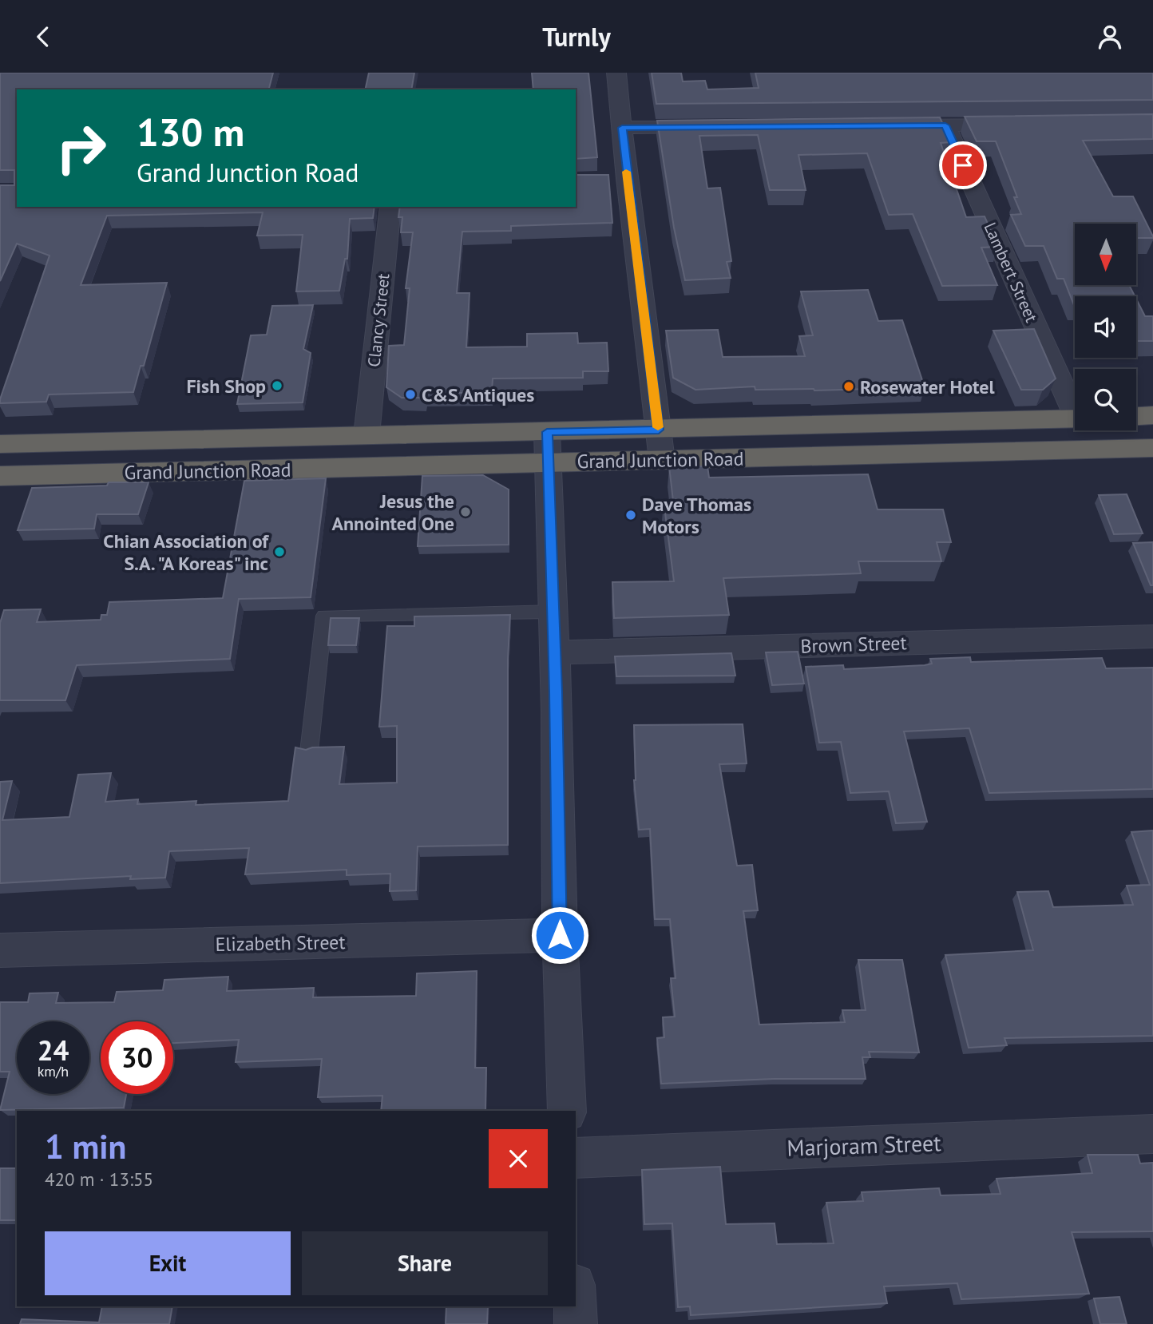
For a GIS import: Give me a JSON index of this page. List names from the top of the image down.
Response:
{
  "streets": {
    "highway": ["Grand Junction Road"],
    "street": [
      "Lambert Street",
      "Clancy Street",
      "Brown Street",
      "Elizabeth Street",
      "Marjoram Street"
    ]
  },
  "crossings": [
    ["Clancy Street", "Grand Junction Road"]
  ],
  "places": [
    "Fish Shop",
    "Rosewater Hotel",
    "C&S Antiques",
    "Jesus the Annointed One",
    "Dave Thomas Motors",
    "Chian Association of S.A. \"A Koreas\" inc"
  ],
  "north": "bottom",
  "page": {
    "header": "Turnly",
    "turn": ["130 m", "Grand Junction Road"],
    "speed": "24 km/h",
    "limit": "30",
    "heading": ["1 min", "420 m · 13:55"],
    "buttons": ["Exit", "Share"]
  }
}
